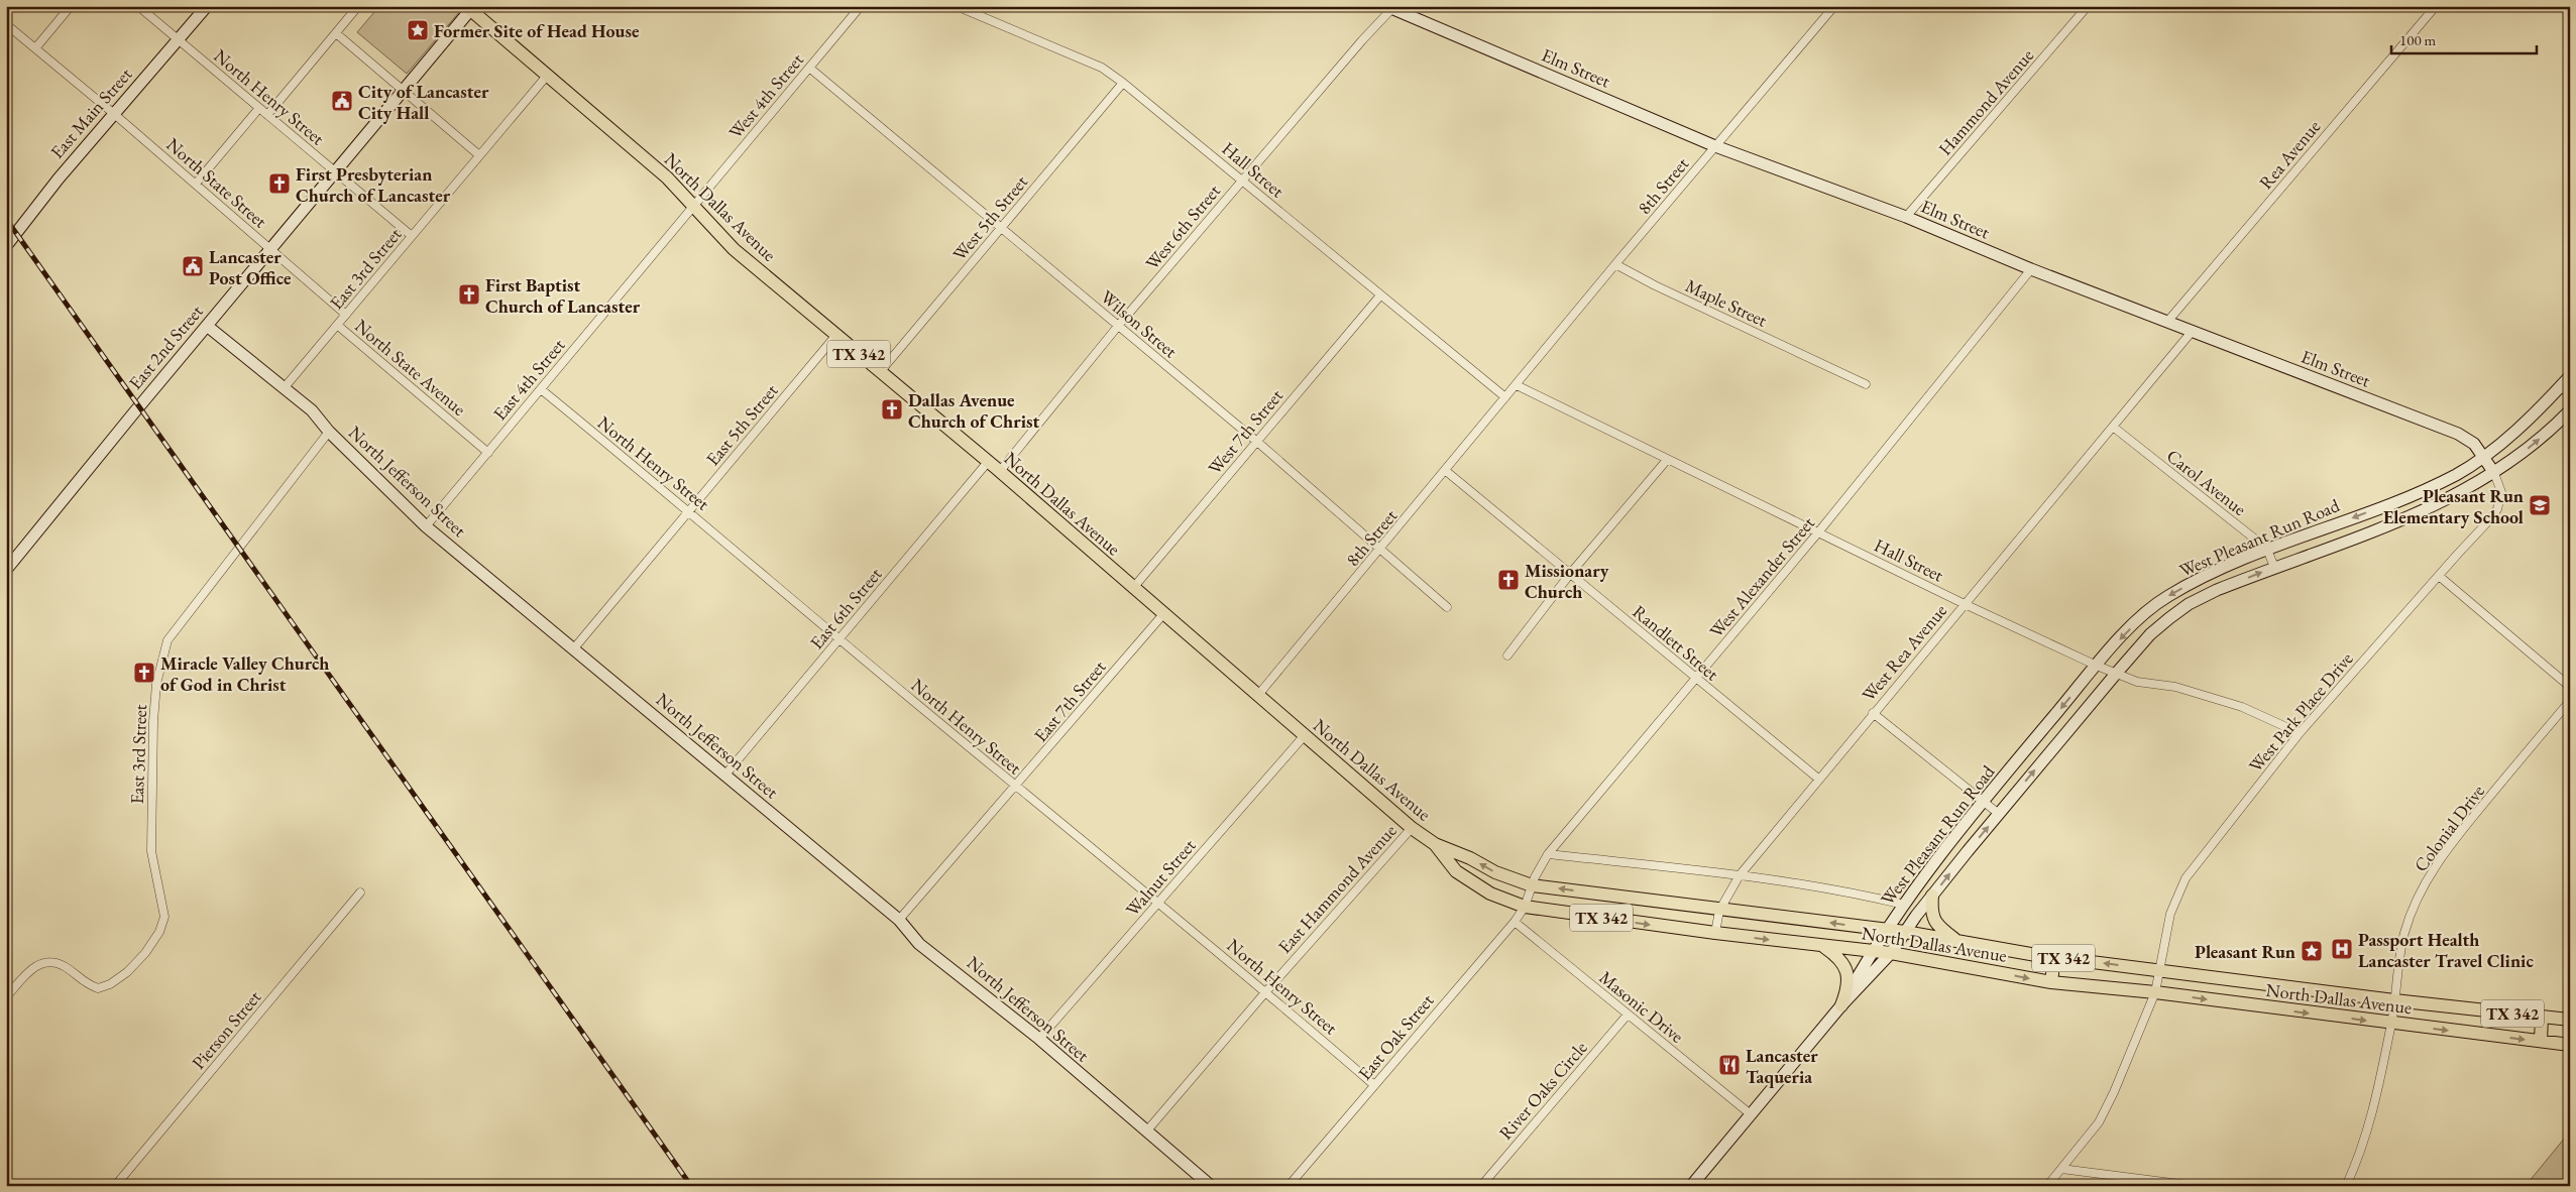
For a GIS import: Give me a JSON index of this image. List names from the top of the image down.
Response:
{
  "streets": {
    "main road": ["North Dallas Avenue", "TX 342"],
    "street": [
      "Elm Street",
      "West 4th Street",
      "North Henry Street",
      "Hammond Avenue",
      "East Main Street",
      "Rea Avenue",
      "Hall Street",
      "North State Street",
      "8th Street",
      "West 5th Street",
      "West 6th Street",
      "East 3rd Street",
      "Maple Street",
      "Wilson Street",
      "East 2nd Street",
      "North State Avenue",
      "East 4th Street",
      "East 5th Street",
      "West 7th Street",
      "North Jefferson Street",
      "Carol Avenue",
      "West Pleasant Run Road",
      "West Alexander Street",
      "East 6th Street",
      "Randlett Street",
      "West Rea Avenue",
      "East 7th Street",
      "West Park Place Drive",
      "Colonial Drive",
      "Walnut Street",
      "East Hammond Avenue",
      "Masonic Drive",
      "Pierson Street",
      "East Oak Street",
      "River Oaks Circle"
    ]
  },
  "crossings": [
    ["Elm Street", "Hammond Avenue"],
    ["Elm Street", "Rea Avenue"],
    ["Elm Street", "8th Street"],
    ["Elm Street", "West 6th Street"],
    ["Elm Street", "West Pleasant Run Road"],
    ["Elm Street", "West Alexander Street"],
    ["Elm Street", "West Rea Avenue"],
    ["Elm Street", "West Park Place Drive"],
    ["West 4th Street", "North Dallas Avenue"],
    ["West 4th Street", "Wilson Street"],
    ["West 4th Street", "East 4th Street"],
    ["North Henry Street", "East Main Street"],
    ["North Henry Street", "East 3rd Street"],
    ["North Henry Street", "East 2nd Street"],
    ["North Henry Street", "East 4th Street"],
    ["North Henry Street", "East 5th Street"],
    ["North Henry Street", "East 6th Street"],
    ["North Henry Street", "East 7th Street"],
    ["North Henry Street", "Walnut Street"],
    ["North Henry Street", "East Hammond Avenue"],
    ["North Henry Street", "East Oak Street"],
    ["East Main Street", "North State Street"],
    ["Hall Street", "8th Street"],
    ["Hall Street", "West 5th Street"],
    ["Hall Street", "West 6th Street"],
    ["Hall Street", "West 7th Street"],
    ["Hall Street", "West Pleasant Run Road"],
    ["Hall Street", "West Alexander Street"],
    ["Hall Street", "West Rea Avenue"],
    ["Hall Street", "West Park Place Drive"],
    ["North State Street", "East 3rd Street"],
    ["North State Street", "East 2nd Street"],
    ["8th Street", "North Dallas Avenue"],
    ["8th Street", "Maple Street"],
    ["8th Street", "Wilson Street"],
    ["8th Street", "Randlett Street"],
    ["North Dallas Avenue", "West 5th Street"],
    ["North Dallas Avenue", "West 6th Street"],
    ["North Dallas Avenue", "East 3rd Street"],
    ["North Dallas Avenue", "East 2nd Street"],
    ["North Dallas Avenue", "East 4th Street"],
    ["North Dallas Avenue", "East 5th Street"],
    ["North Dallas Avenue", "West 7th Street"],
    ["North Dallas Avenue", "West Pleasant Run Road"],
    ["North Dallas Avenue", "West Alexander Street"],
    ["North Dallas Avenue", "East 6th Street"],
    ["North Dallas Avenue", "West Rea Avenue"],
    ["North Dallas Avenue", "East 7th Street"],
    ["North Dallas Avenue", "West Park Place Drive"],
    ["North Dallas Avenue", "Colonial Drive"],
    ["North Dallas Avenue", "Walnut Street"],
    ["North Dallas Avenue", "East Hammond Avenue"],
    ["North Dallas Avenue", "East Oak Street"],
    ["West 5th Street", "Wilson Street"],
    ["West 6th Street", "Wilson Street"],
    ["East 3rd Street", "North State Avenue"],
    ["East 3rd Street", "North Jefferson Street"],
    ["Wilson Street", "West 7th Street"],
    ["East 2nd Street", "North Jefferson Street"],
    ["North State Avenue", "East 4th Street"],
    ["East 4th Street", "North Jefferson Street"],
    ["East 5th Street", "North Jefferson Street"],
    ["North Jefferson Street", "East 6th Street"],
    ["North Jefferson Street", "East 7th Street"],
    ["North Jefferson Street", "Walnut Street"],
    ["North Jefferson Street", "East Hammond Avenue"],
    ["Carol Avenue", "West Pleasant Run Road"],
    ["Carol Avenue", "West Rea Avenue"],
    ["West Pleasant Run Road", "West Park Place Drive"],
    ["West Alexander Street", "Randlett Street"],
    ["West Alexander Street", "East Oak Street"],
    ["Randlett Street", "West Rea Avenue"],
    ["Masonic Drive", "East Oak Street"],
    ["Masonic Drive", "River Oaks Circle"]
  ],
  "places": {
    "place": ["Former Site of Head House", "Pleasant Run"],
    "public building": ["City of Lancaster City Hall", "Lancaster Post Office"],
    "church": [
      "First Presbyterian Church of Lancaster",
      "First Baptist Church of Lancaster",
      "Dallas Avenue Church of Christ",
      "Missionary Church",
      "Miracle Valley Church of God in Christ"
    ],
    "school or university": ["Pleasant Run Elementary School"],
    "hospital": ["Passport Health Lancaster Travel Clinic"],
    "restaurant": ["Lancaster Taqueria"]
  },
  "scale_bar": "100 m"
}
